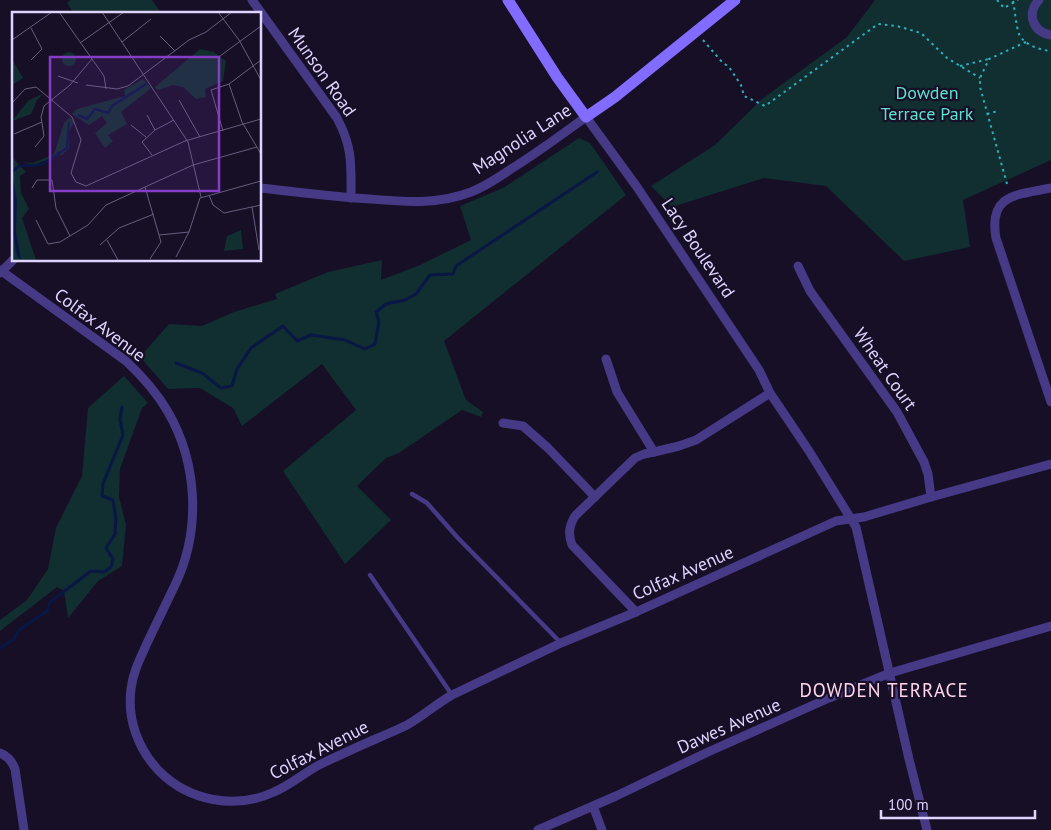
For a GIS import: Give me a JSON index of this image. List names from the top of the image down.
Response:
{
  "streets": {
    "street": [
      "Munson Road",
      "Magnolia Lane",
      "Lacy Boulevard",
      "Colfax Avenue",
      "Wheat Court",
      "Dawes Avenue"
    ]
  },
  "crossings": [
    ["Munson Road", "Magnolia Lane"],
    ["Magnolia Lane", "Lacy Boulevard"],
    ["Lacy Boulevard", "Colfax Avenue"],
    ["Lacy Boulevard", "Dawes Avenue"],
    ["Colfax Avenue", "Wheat Court"]
  ],
  "districts": ["DOWDEN TERRACE"],
  "parks": ["Dowden Terrace Park"],
  "scale_bar": "100 m"
}
